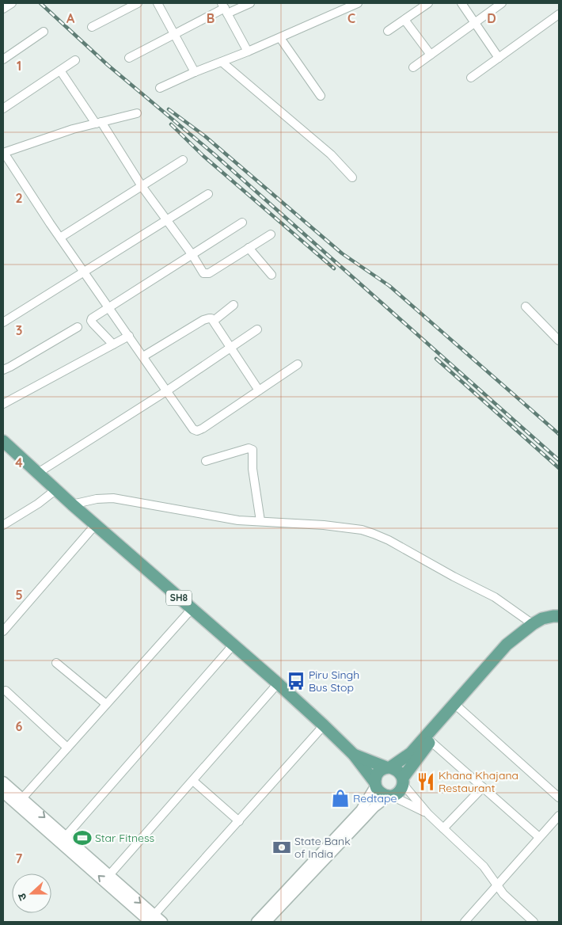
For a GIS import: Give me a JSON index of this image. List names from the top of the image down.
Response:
{
  "streets": {
    "main road": ["SH8"]
  },
  "places": {
    "bus stop": ["Piru Singh Bus Stop"],
    "restaurant": ["Khana Khajana Restaurant"],
    "shop": ["Redtape"],
    "sports": ["Star Fitness"],
    "bank": ["State Bank of India"]
  },
  "north": "left",
  "grid": {
    "columns": [
      "A",
      "B",
      "C",
      "D"
    ],
    "rows": [
      "1",
      "2",
      "3",
      "4",
      "5",
      "6",
      "7"
    ]
  }
}
